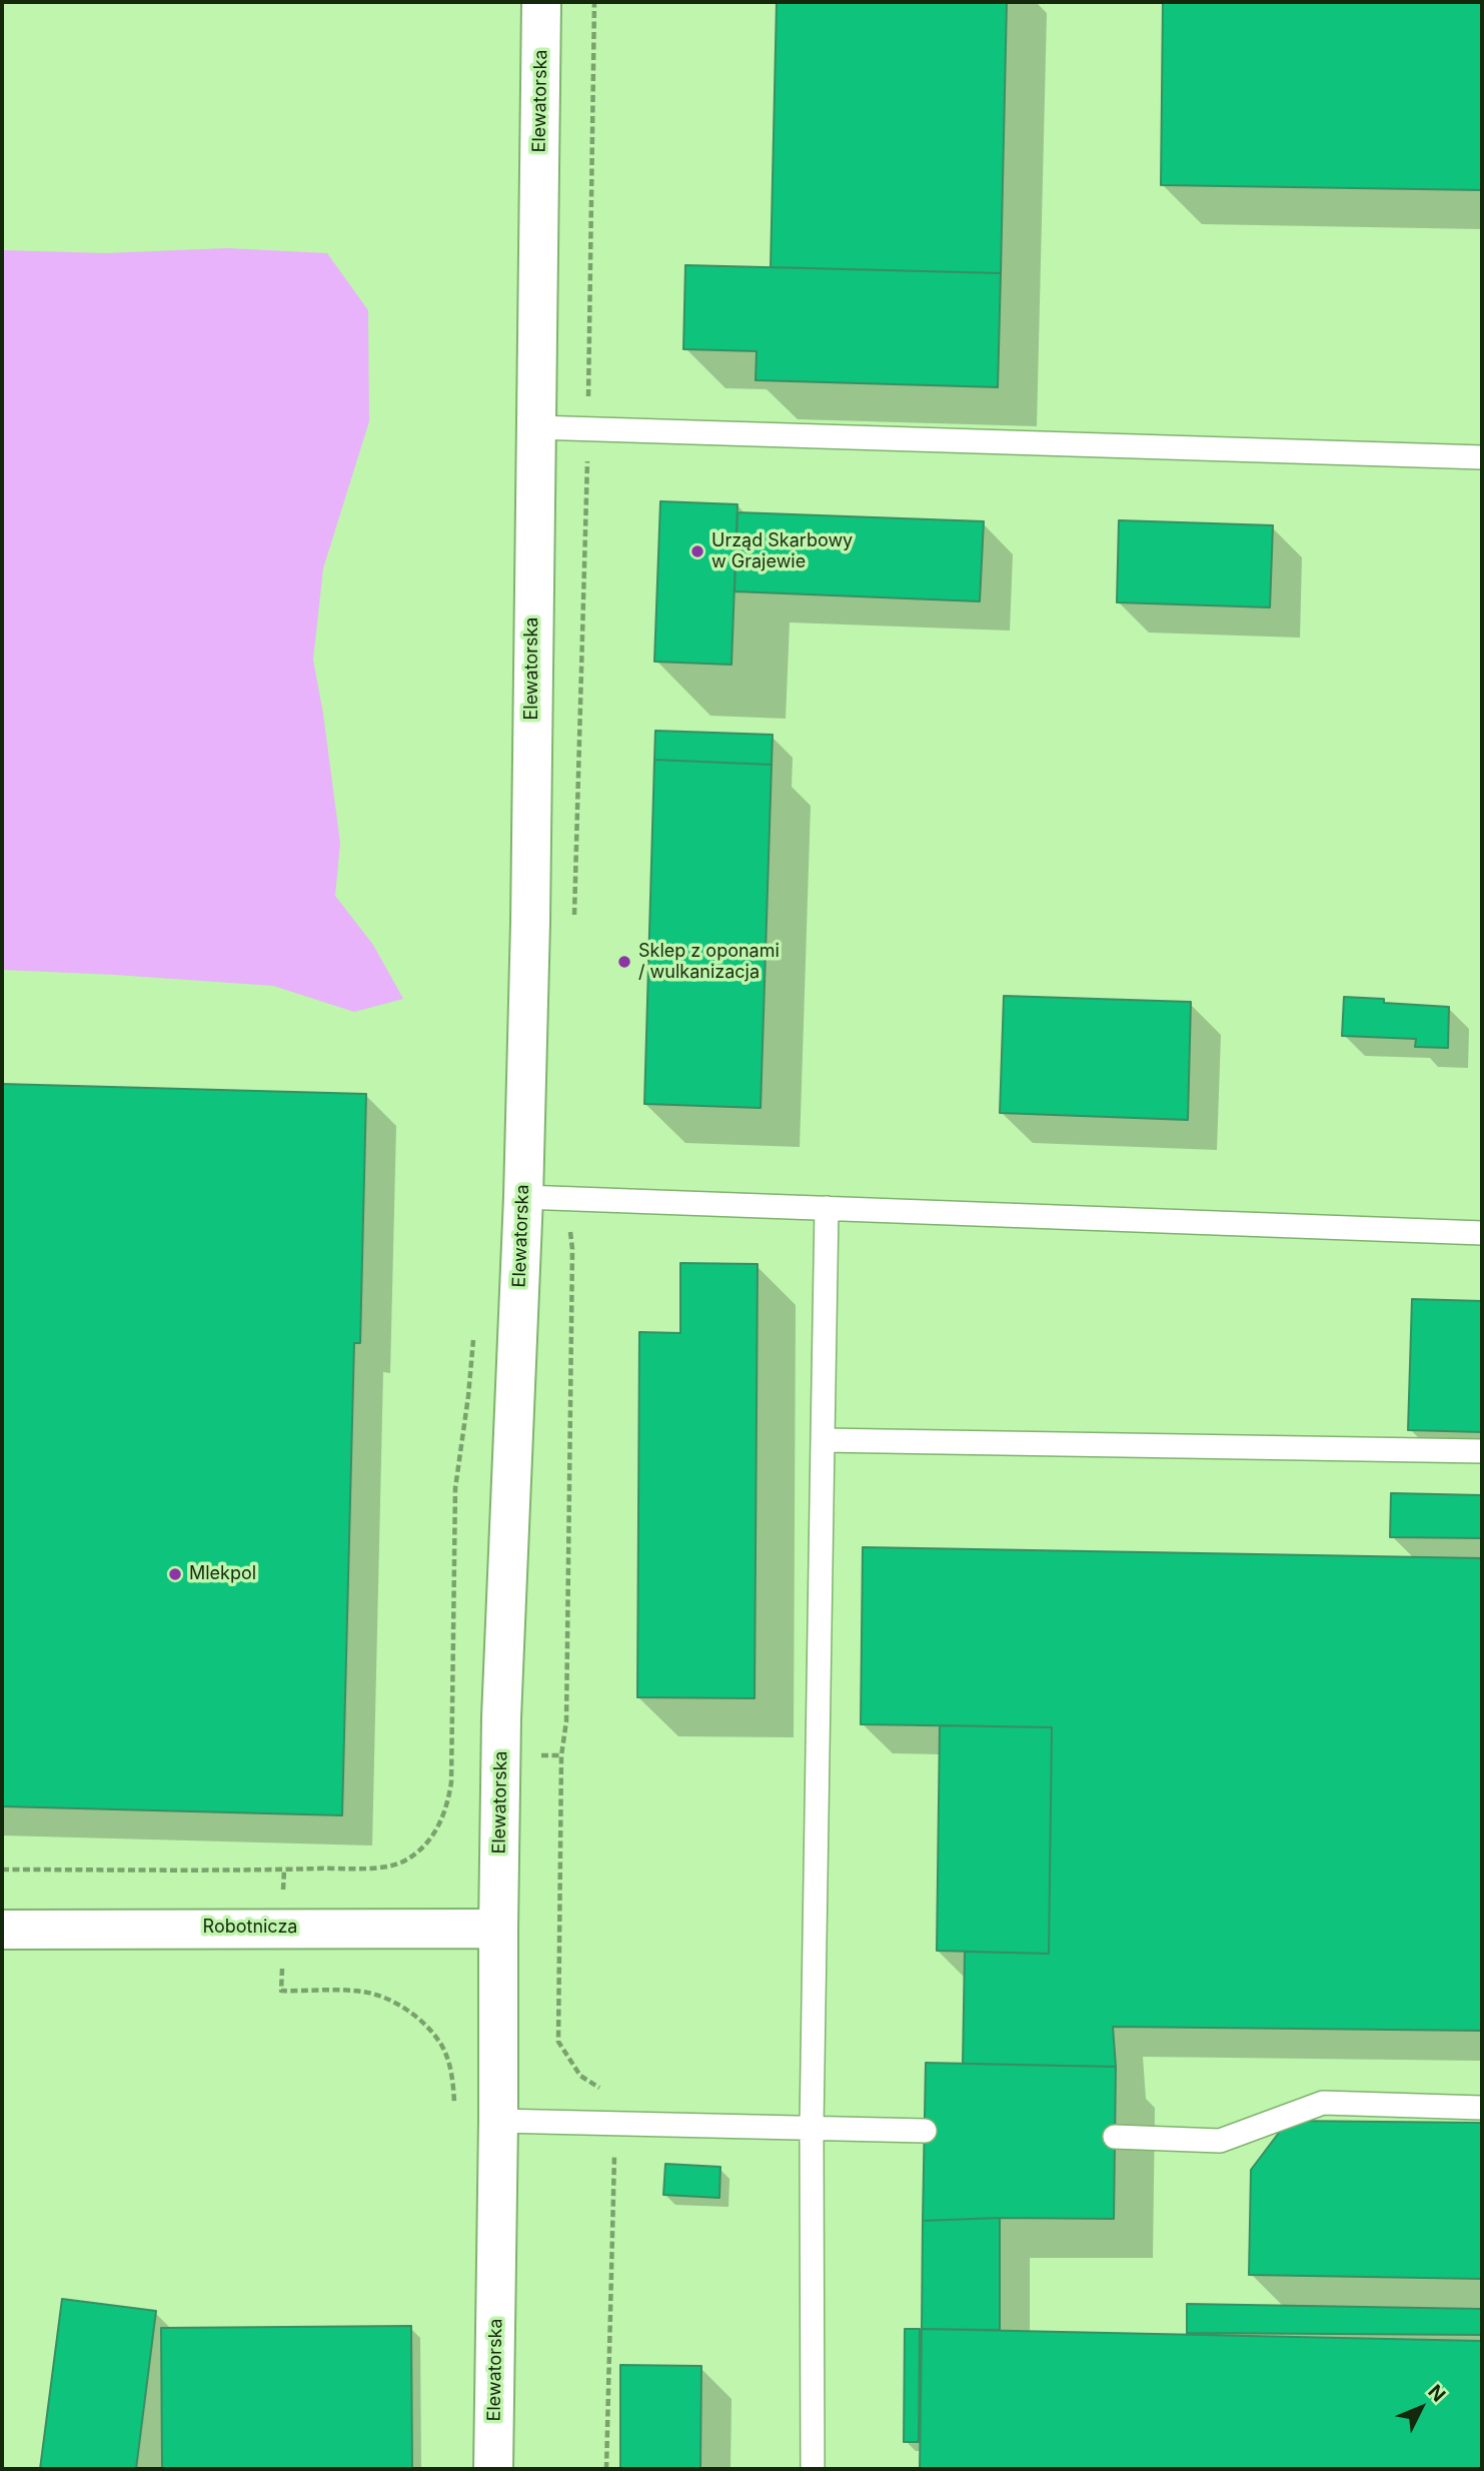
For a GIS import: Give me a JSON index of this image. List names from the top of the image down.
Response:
{
  "streets": {
    "street": ["Elewatorska", "Robotnicza"]
  },
  "crossings": [
    ["Elewatorska", "Robotnicza"]
  ],
  "places": ["Urząd Skarbowy w Grajewie", "Sklep z oponami / wulkanizacja", "Mlekpol"],
  "north": "top right"
}
